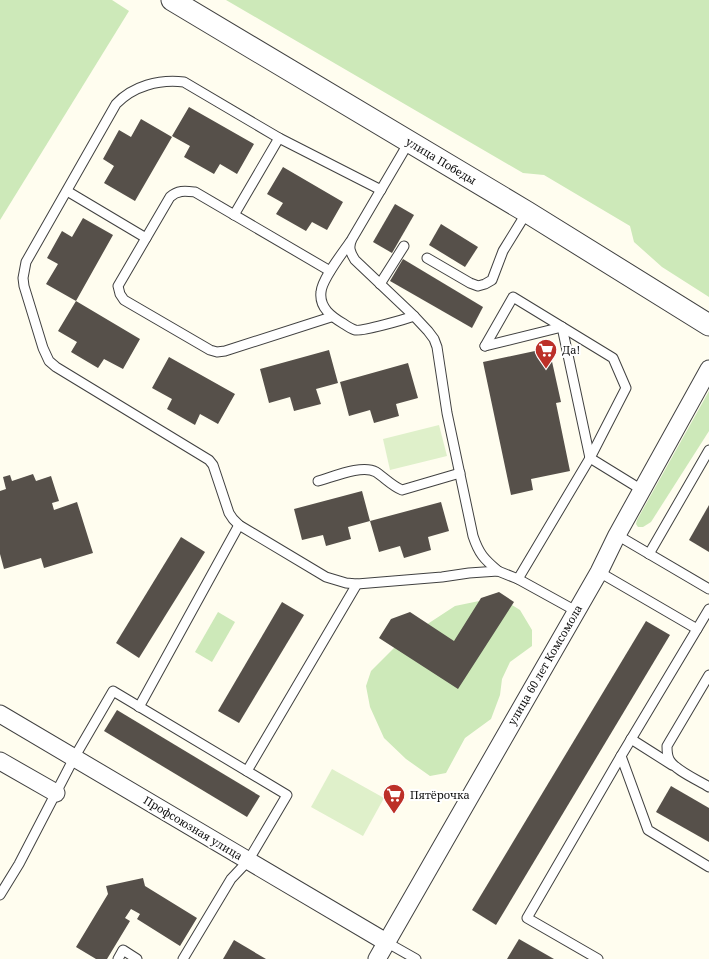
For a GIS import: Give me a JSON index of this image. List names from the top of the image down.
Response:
{
  "streets": {
    "street": ["улица Победы", "улица 60 лет Комсомола", "Профсоюзная улица"]
  },
  "crossings": [
    ["улица 60 лет Комсомола", "Профсоюзная улица"]
  ],
  "places": {
    "supermarket": ["Да!", "Пятёрочка"]
  }
}
